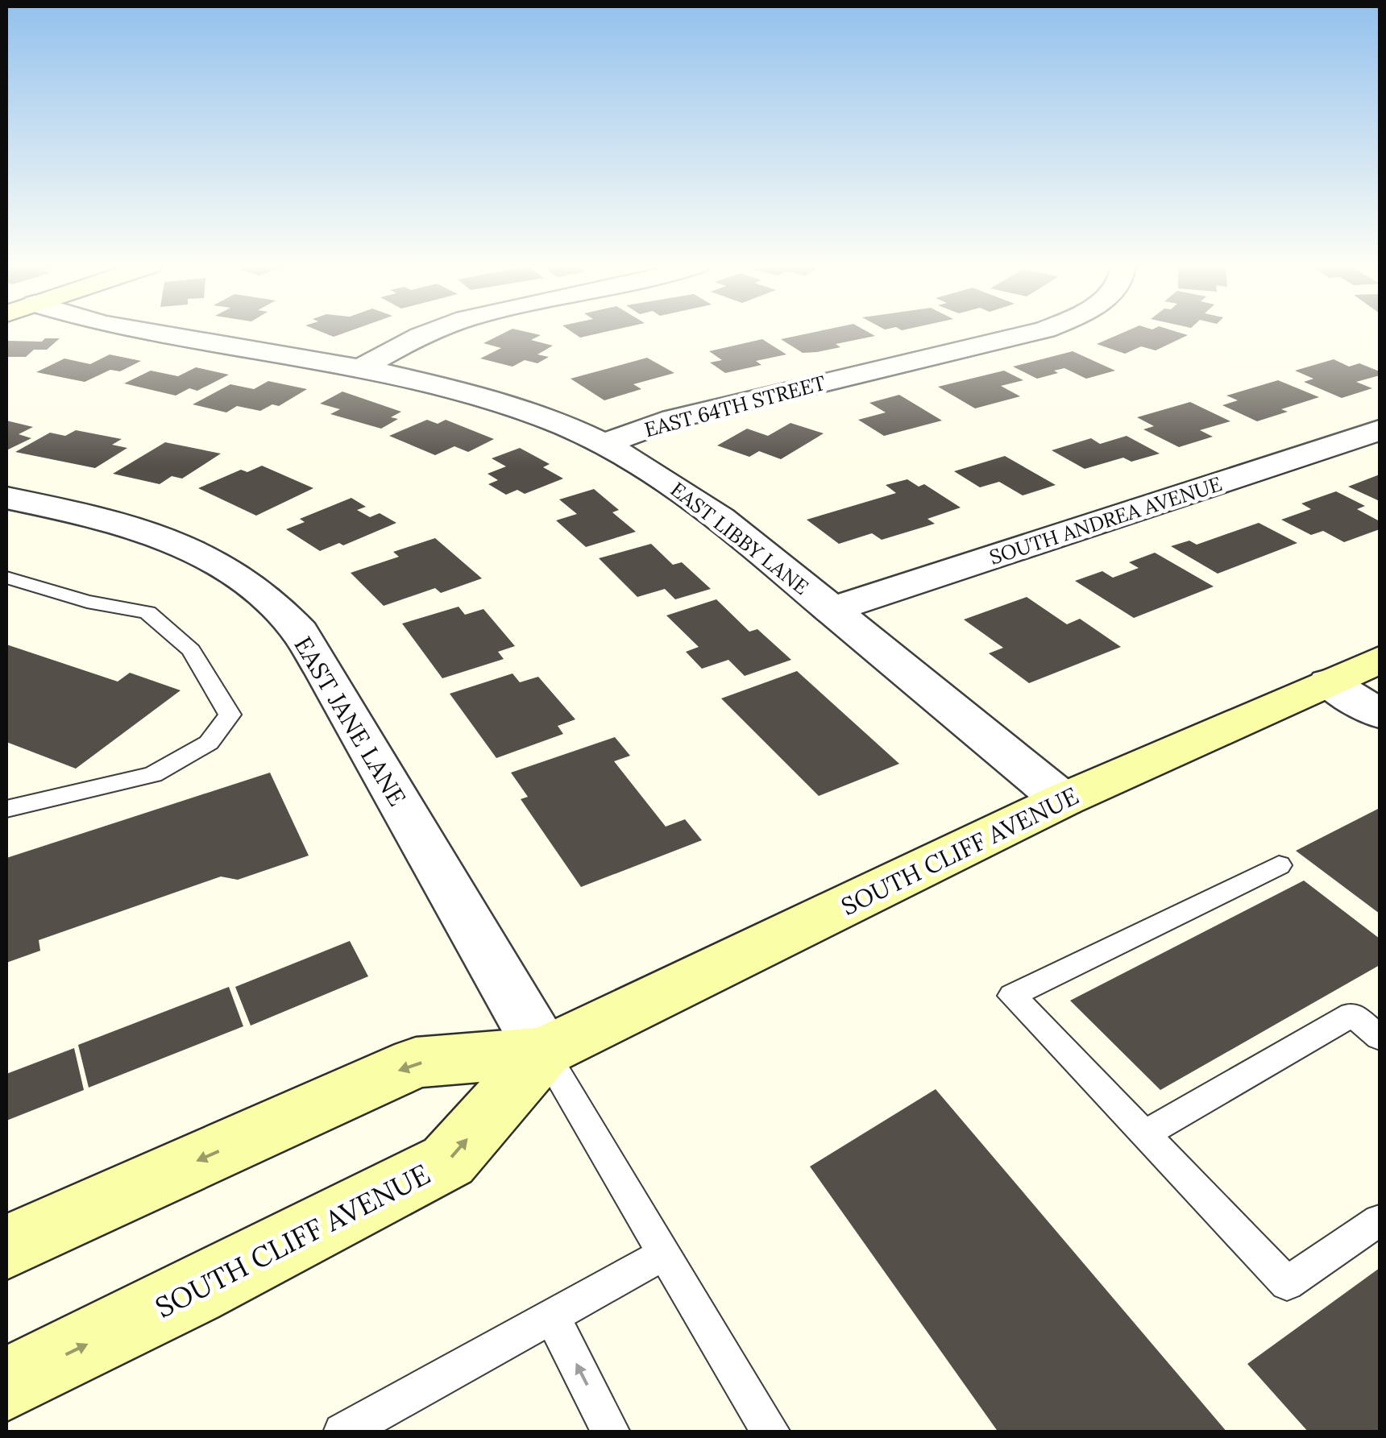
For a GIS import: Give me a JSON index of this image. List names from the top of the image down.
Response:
{
  "streets": {
    "main road": ["SOUTH CLIFF AVENUE"],
    "street": [
      "EAST 64TH STREET",
      "SOUTH ANDREA AVENUE",
      "EAST LIBBY LANE",
      "EAST JANE LANE"
    ]
  },
  "crossings": [
    ["EAST 64TH STREET", "EAST LIBBY LANE"],
    ["SOUTH ANDREA AVENUE", "EAST LIBBY LANE"],
    ["EAST LIBBY LANE", "SOUTH CLIFF AVENUE"],
    ["EAST JANE LANE", "SOUTH CLIFF AVENUE"]
  ]
}
